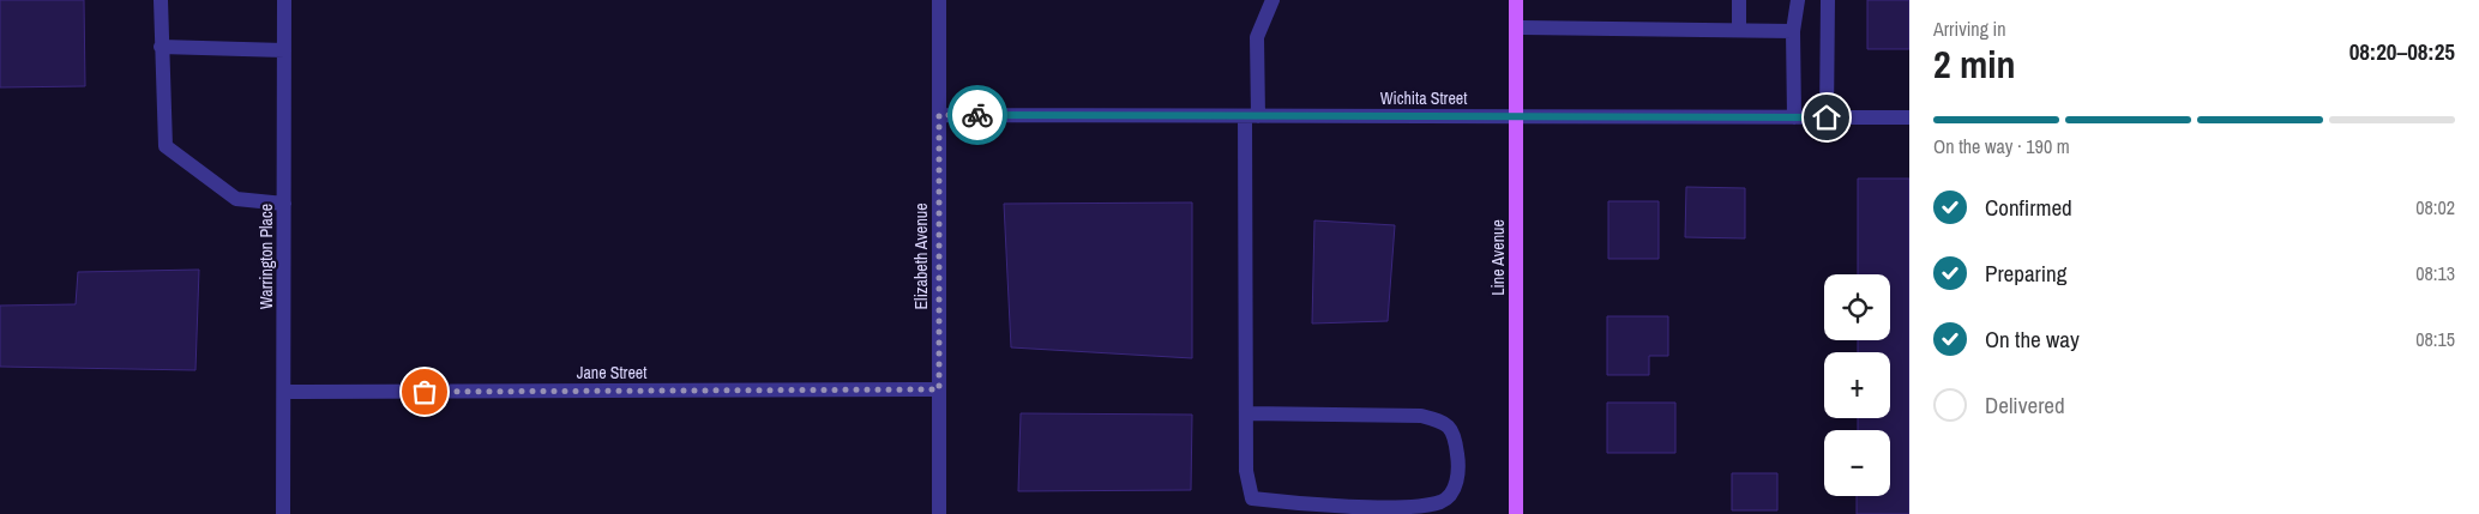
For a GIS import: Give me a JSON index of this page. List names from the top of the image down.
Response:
{
  "streets": {
    "main road": ["Line Avenue"],
    "street": [
      "Wichita Street",
      "Warrington Place",
      "Elizabeth Avenue",
      "Jane Street"
    ]
  },
  "crossings": [
    ["Wichita Street", "Elizabeth Avenue"],
    ["Wichita Street", "Line Avenue"],
    ["Warrington Place", "Jane Street"],
    ["Elizabeth Avenue", "Jane Street"]
  ],
  "page": {
    "heading": ["2 min", "Arriving in", "08:20–08:25"],
    "bar": "On the way · 190 m",
    "list": [
      ["Confirmed", "08:02"],
      ["Preparing", "08:13"],
      ["On the way", "08:15"],
      "Delivered"
    ],
    "map_buttons": ["+", "−"]
  }
}
